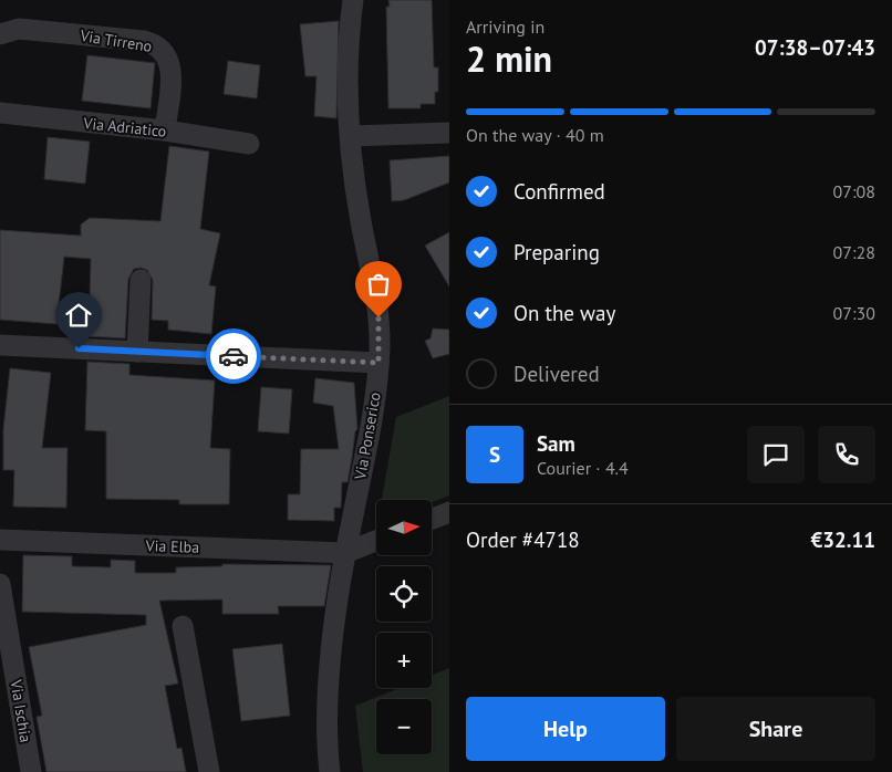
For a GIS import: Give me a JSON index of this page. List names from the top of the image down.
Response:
{
  "streets": {
    "street": [
      "Via Tirreno",
      "Via Adriatico",
      "Via Ponserico",
      "Via Elba",
      "Via Ischia"
    ]
  },
  "crossings": [
    ["Via Tirreno", "Via Adriatico"],
    ["Via Ponserico", "Via Elba"]
  ],
  "north": "right",
  "page": {
    "heading": ["2 min", "Arriving in", "07:38–07:43"],
    "panel": [
      "Sam",
      "Courier · 4.4",
      "Order #4718",
      "€32.11"
    ],
    "bar": "On the way · 40 m",
    "list": [
      ["Confirmed", "07:08"],
      ["Preparing", "07:28"],
      ["On the way", "07:30"],
      "Delivered"
    ],
    "round": "S",
    "map_buttons": ["+", "−"],
    "buttons": ["Help", "Share"]
  }
}
